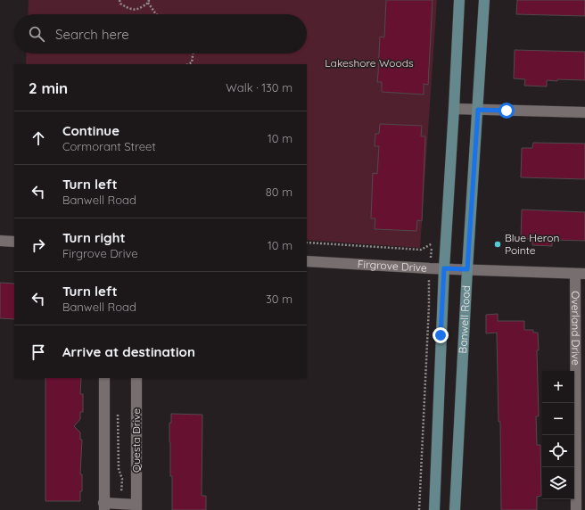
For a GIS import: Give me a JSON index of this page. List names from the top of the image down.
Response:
{
  "streets": {
    "main road": ["Banwell Road"],
    "street": ["Firgrove Drive", "Overland Drive", "Questa Drive"]
  },
  "crossings": [
    ["Firgrove Drive", "Banwell Road"],
    ["Firgrove Drive", "Overland Drive"]
  ],
  "parks": ["Lakeshore Woods"],
  "places": ["Blue Heron Pointe"],
  "page": {
    "search": "Search here",
    "heading": ["2 min", "Walk · 130 m"],
    "list": [
      ["Continue", "Cormorant Street", "10 m"],
      ["Turn left", "Banwell Road", "80 m"],
      ["Turn right", "Firgrove Drive", "10 m"],
      ["Turn left", "Banwell Road", "30 m"],
      "Arrive at destination"
    ],
    "map_buttons": ["+", "−"]
  }
}
